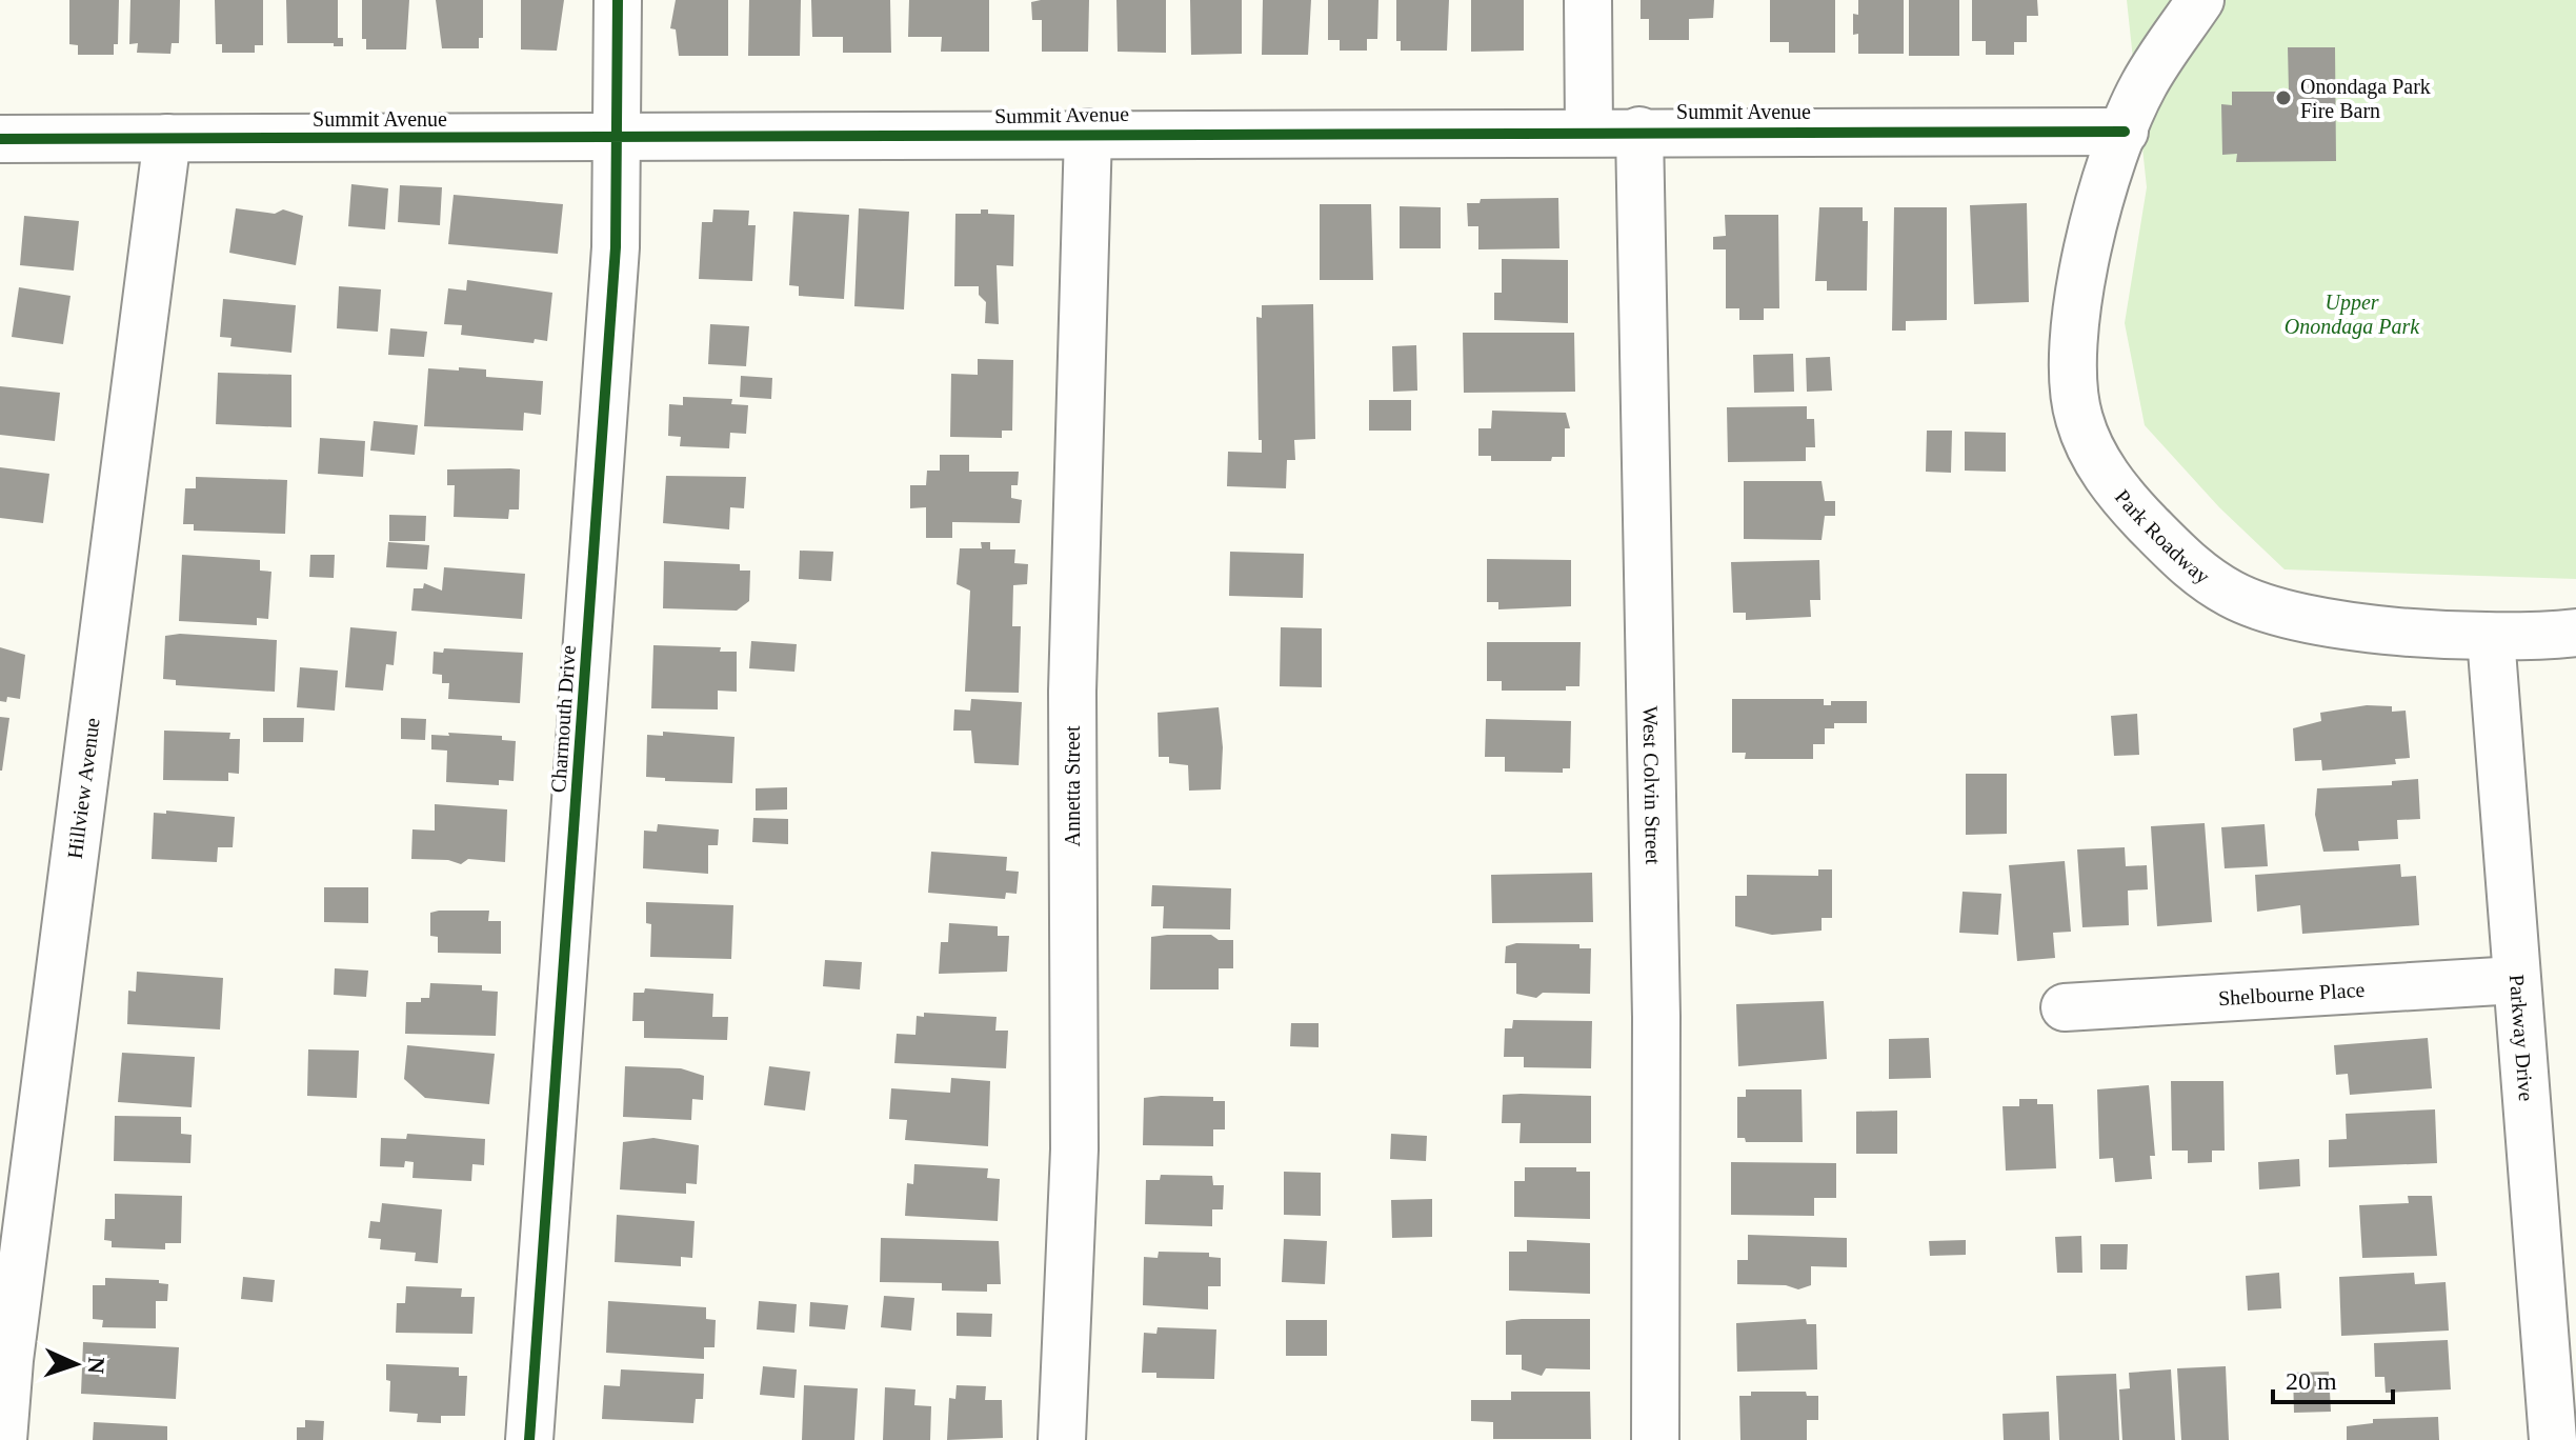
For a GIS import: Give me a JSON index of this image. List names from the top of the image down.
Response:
{
  "streets": {
    "street": [
      "Summit Avenue",
      "Park Roadway",
      "Charmouth Drive",
      "West Colvin Street",
      "Annetta Street",
      "Hillview Avenue",
      "Shelbourne Place",
      "Parkway Drive"
    ]
  },
  "crossings": [
    ["Summit Avenue", "Park Roadway"],
    ["Summit Avenue", "Charmouth Drive"],
    ["Summit Avenue", "West Colvin Street"],
    ["Summit Avenue", "Annetta Street"],
    ["Summit Avenue", "Hillview Avenue"],
    ["Park Roadway", "Parkway Drive"],
    ["Shelbourne Place", "Parkway Drive"]
  ],
  "parks": ["Upper Onondaga Park"],
  "places": ["Onondaga Park Fire Barn"],
  "scale_bar": "20 m",
  "north": "right"
}
